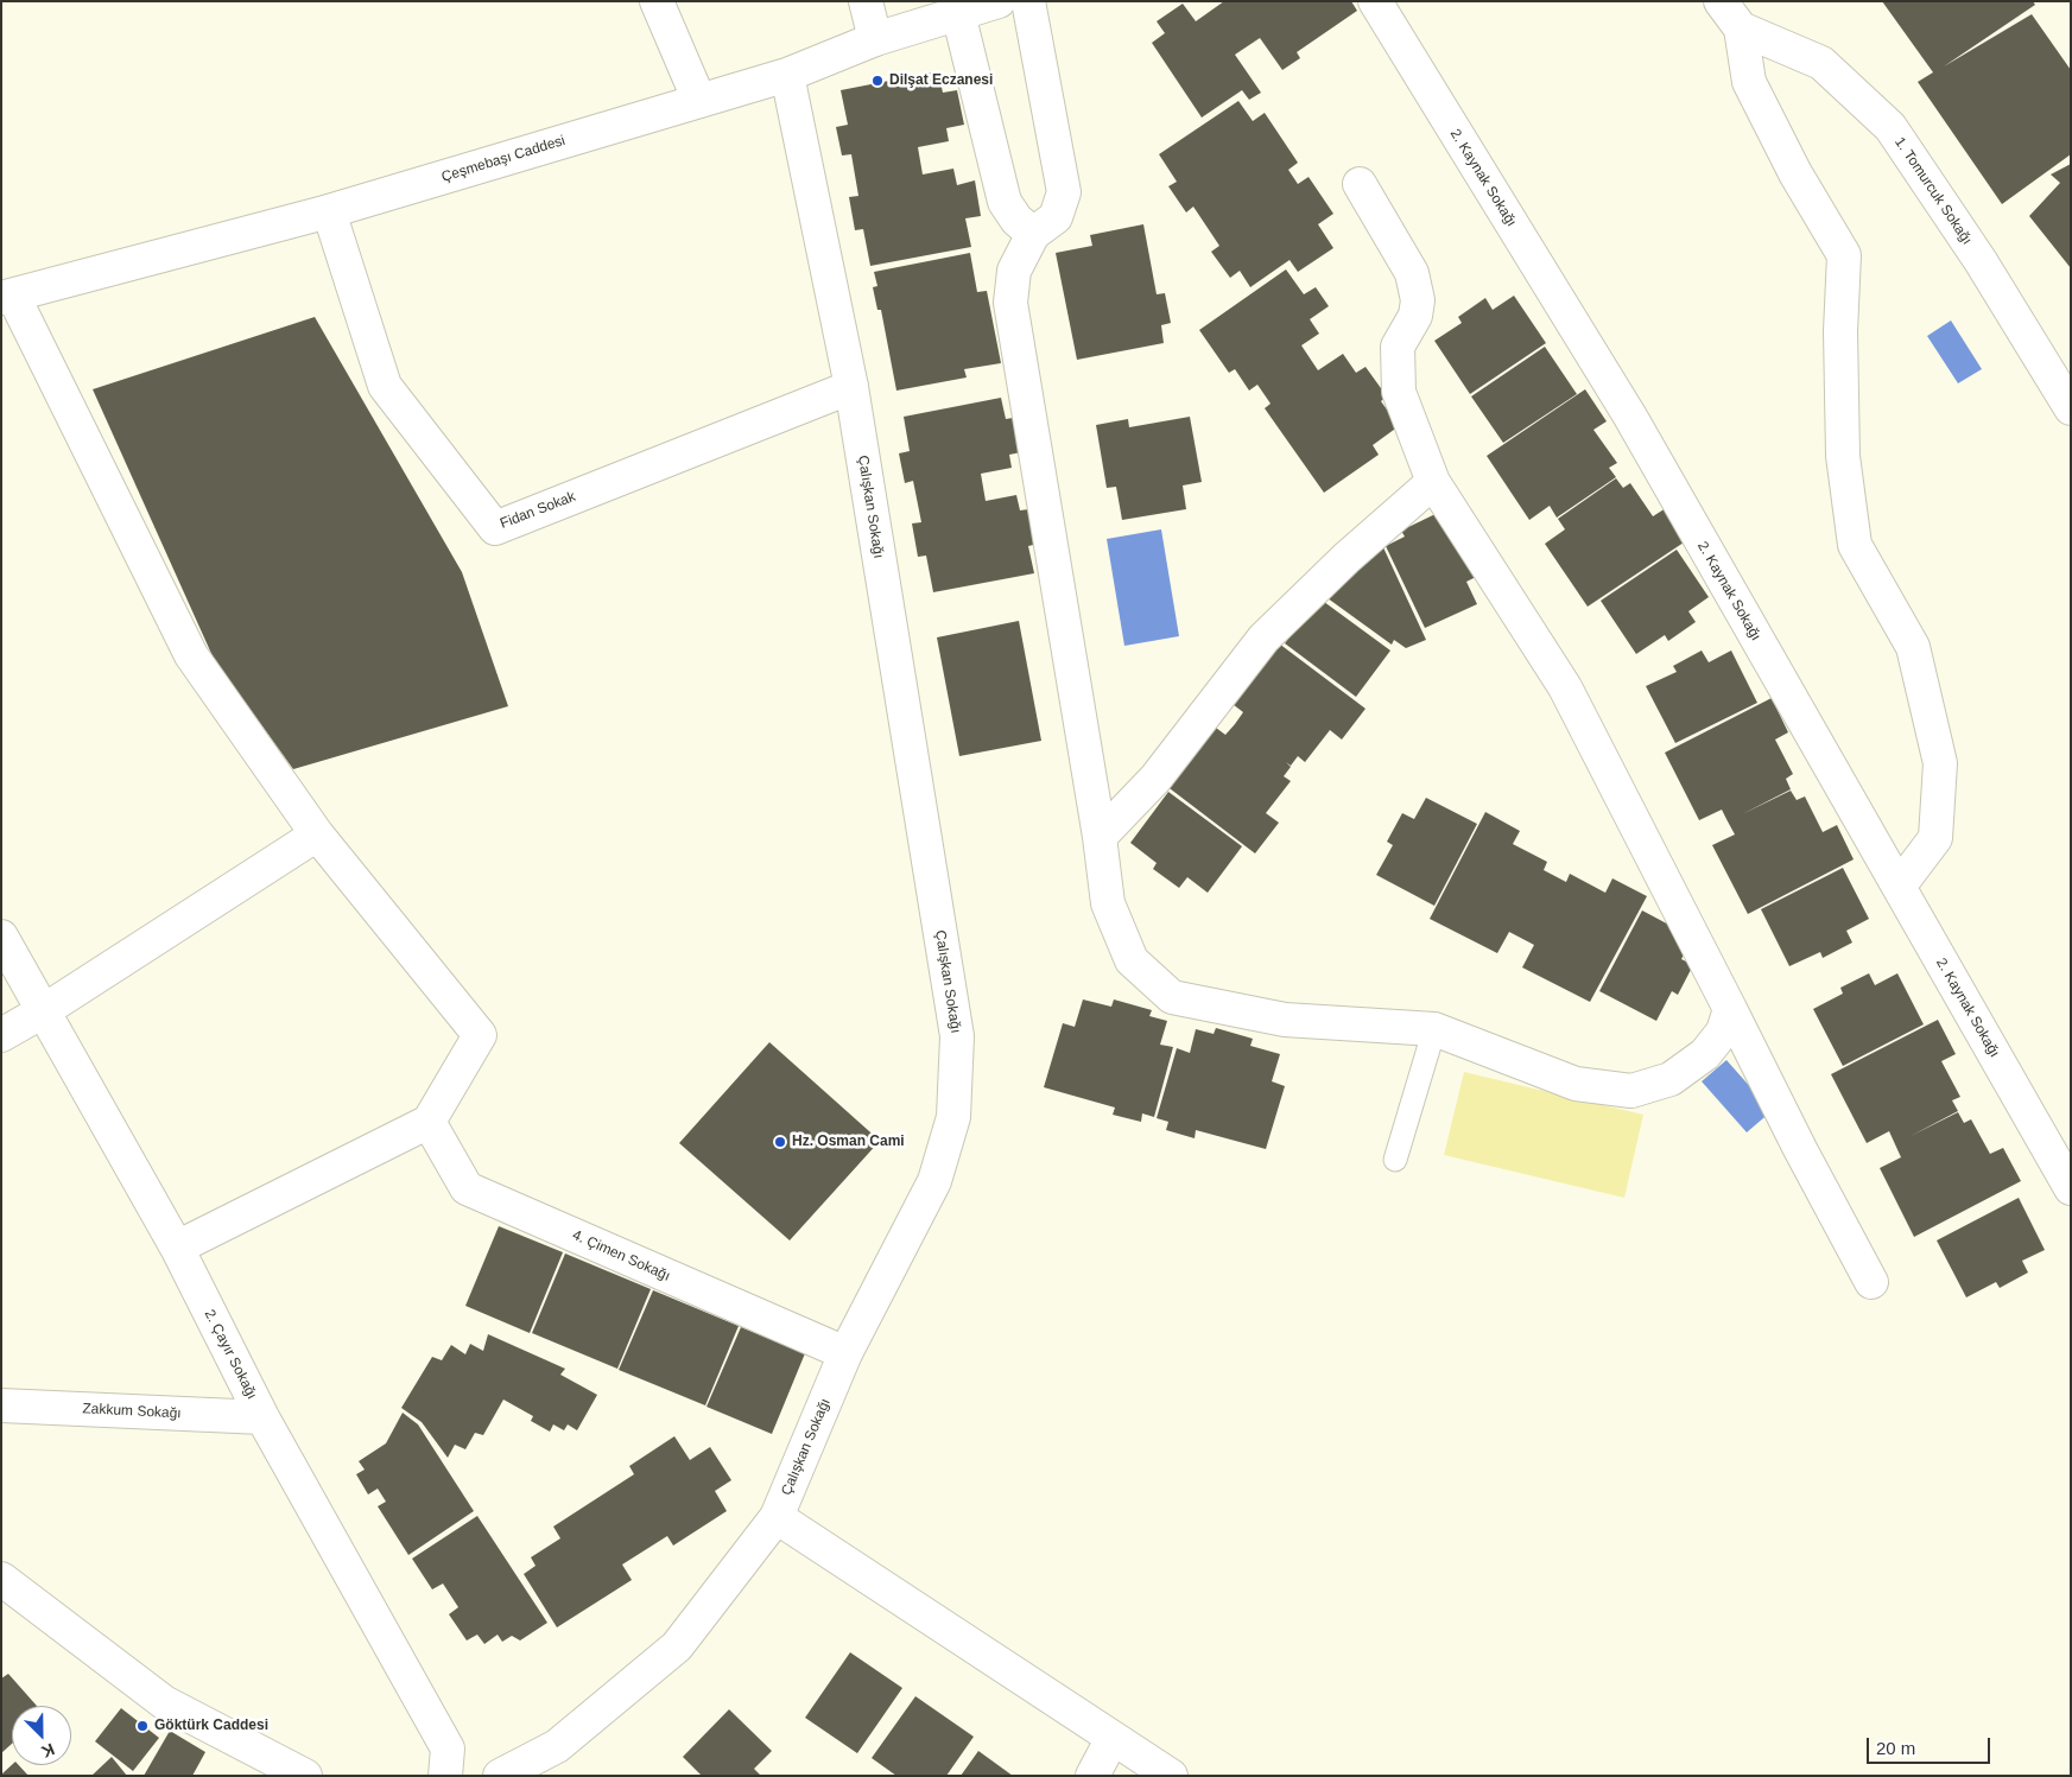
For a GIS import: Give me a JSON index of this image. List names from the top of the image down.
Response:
{
  "streets": {
    "street": [
      "Çeşmebaşı Caddesi",
      "2. Kaynak Sokağı",
      "1. Tomurcuk Sokağı",
      "Çalışkan Sokağı",
      "Fidan Sokak",
      "4. Çimen Sokağı",
      "2. Çayır Sokağı",
      "Zakkum Sokağı"
    ]
  },
  "crossings": [
    ["Çeşmebaşı Caddesi", "Çalışkan Sokağı"],
    ["Çeşmebaşı Caddesi", "Fidan Sokak"],
    ["Çalışkan Sokağı", "Fidan Sokak"],
    ["Çalışkan Sokağı", "4. Çimen Sokağı"],
    ["2. Çayır Sokağı", "Zakkum Sokağı"]
  ],
  "places": ["Dilşat Eczanesi", "Hz. Osman Cami", "Göktürk Caddesi"],
  "scale_bar": "20 m",
  "north": "bottom right"
}
